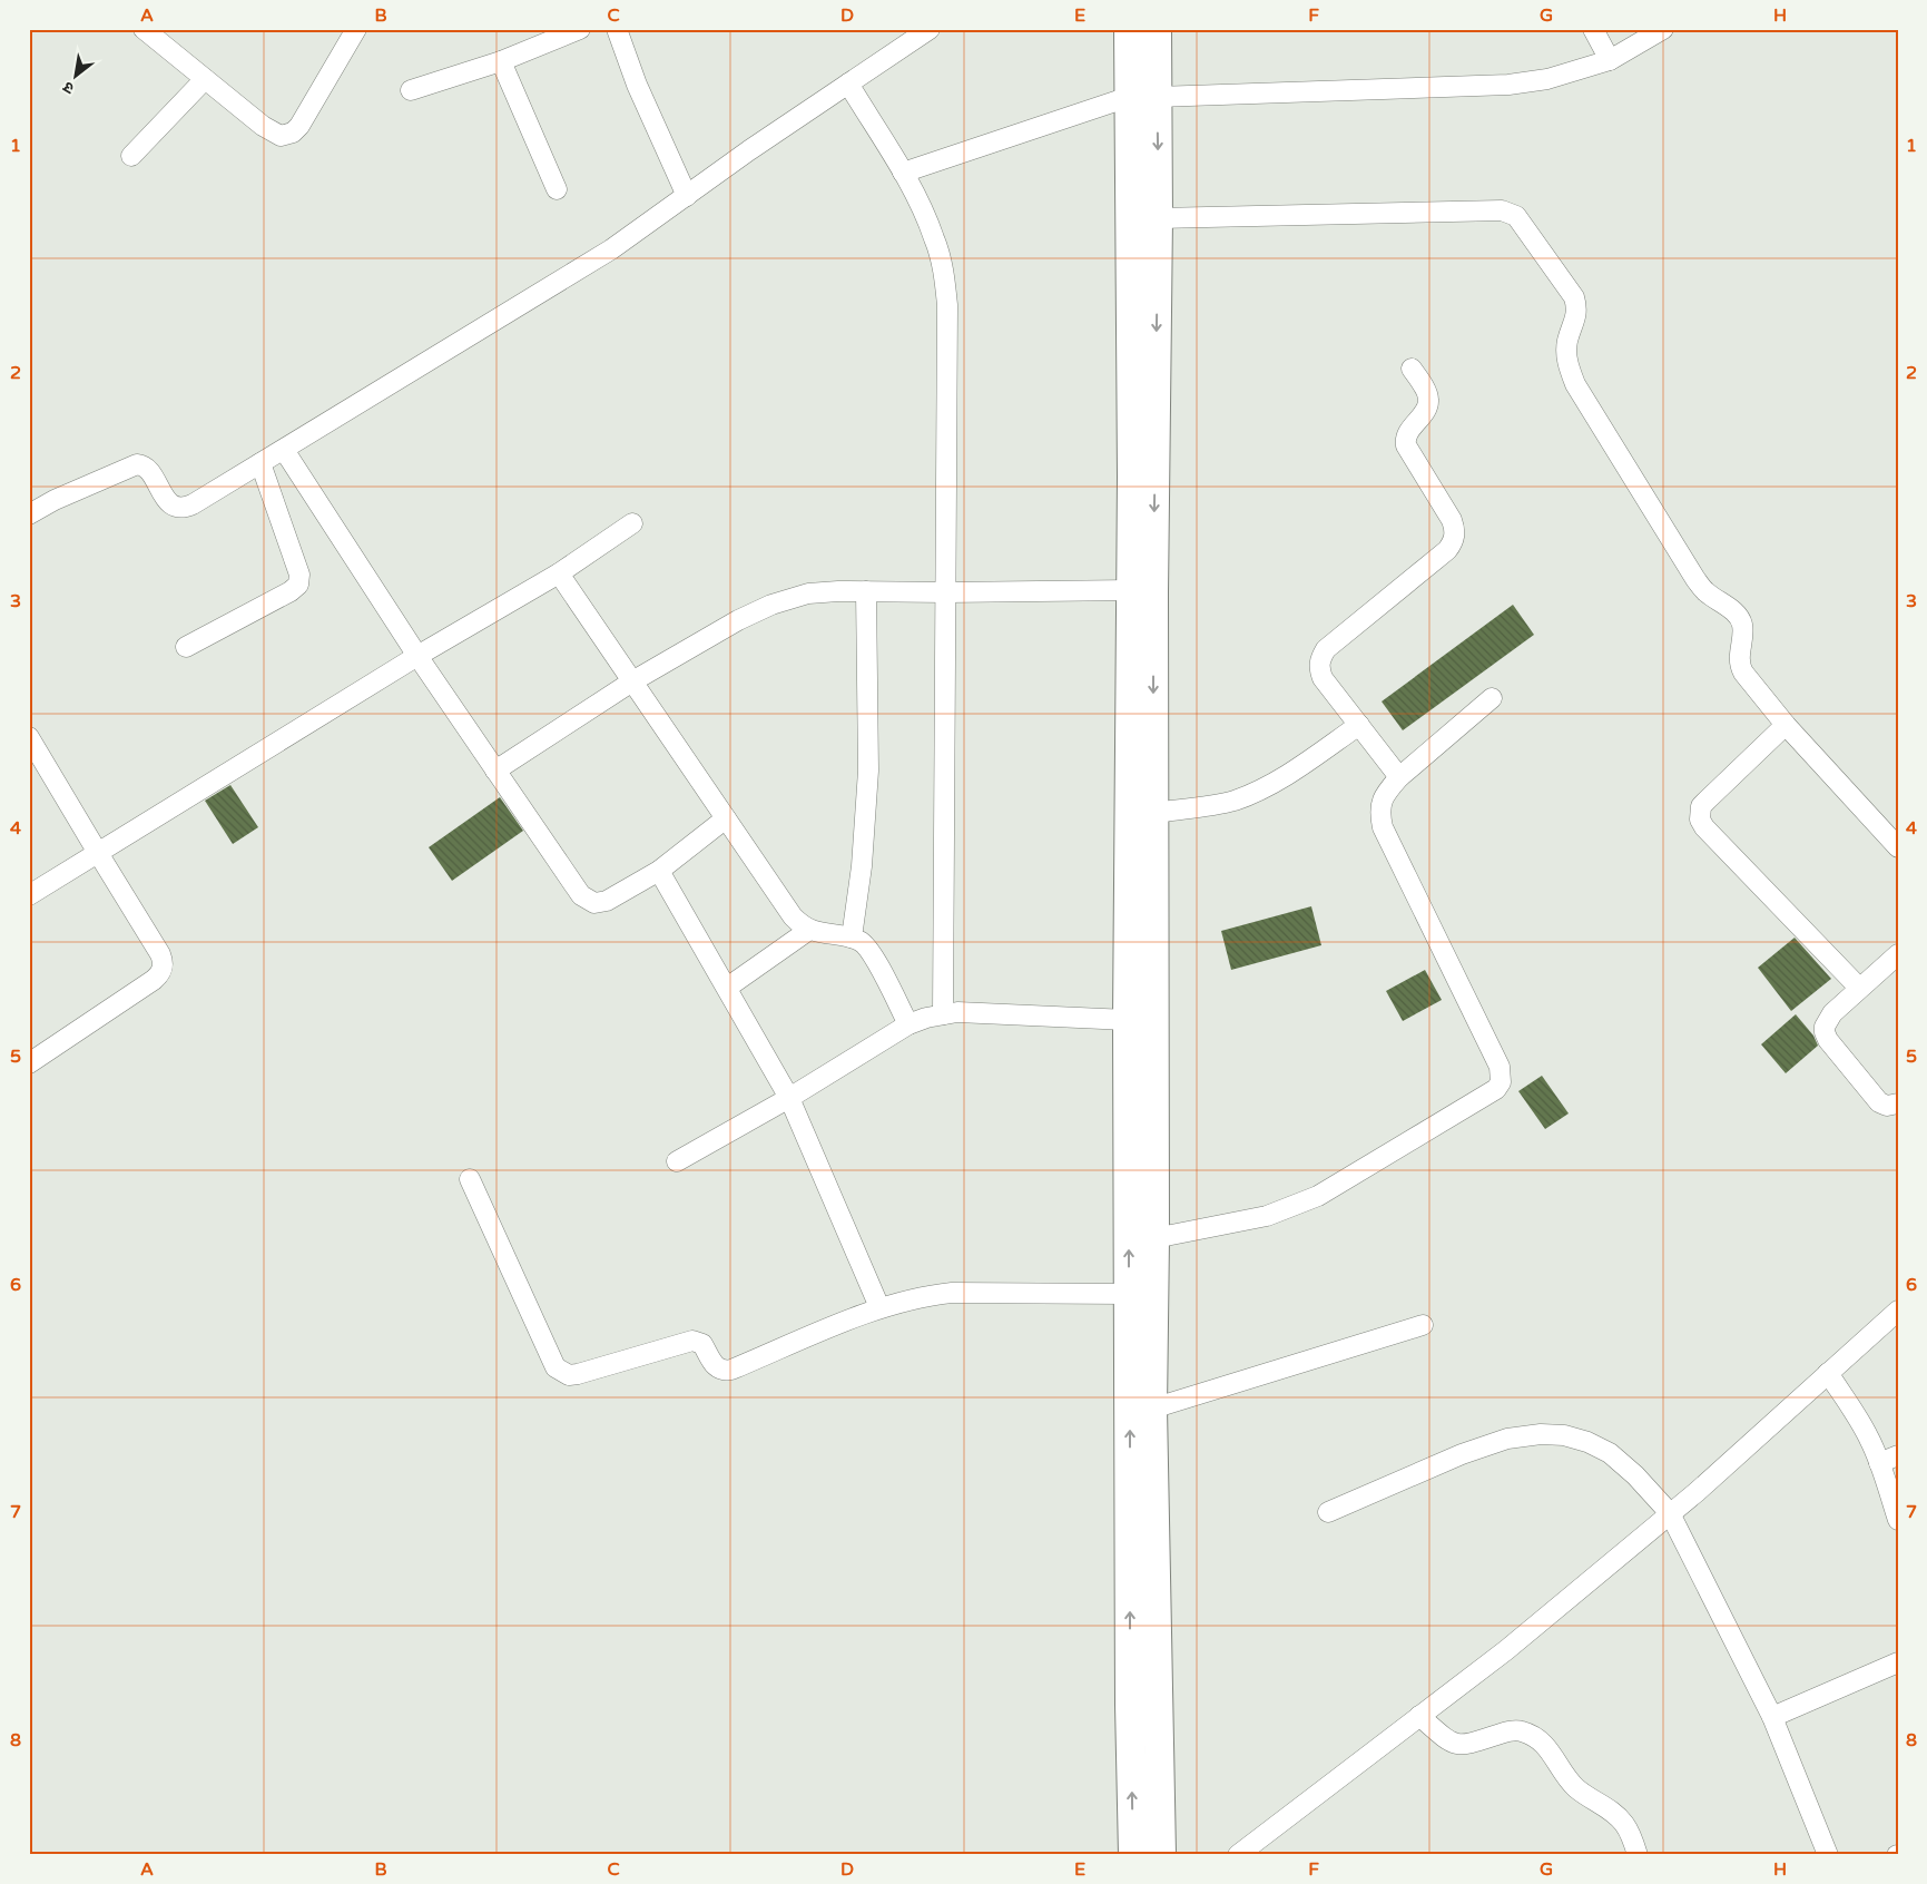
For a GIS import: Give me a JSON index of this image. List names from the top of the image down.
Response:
{
  "north": "bottom left",
  "grid": {
    "columns": [
      "A",
      "B",
      "C",
      "D",
      "E",
      "F",
      "G",
      "H"
    ],
    "rows": [
      "1",
      "2",
      "3",
      "4",
      "5",
      "6",
      "7",
      "8"
    ]
  }
}
